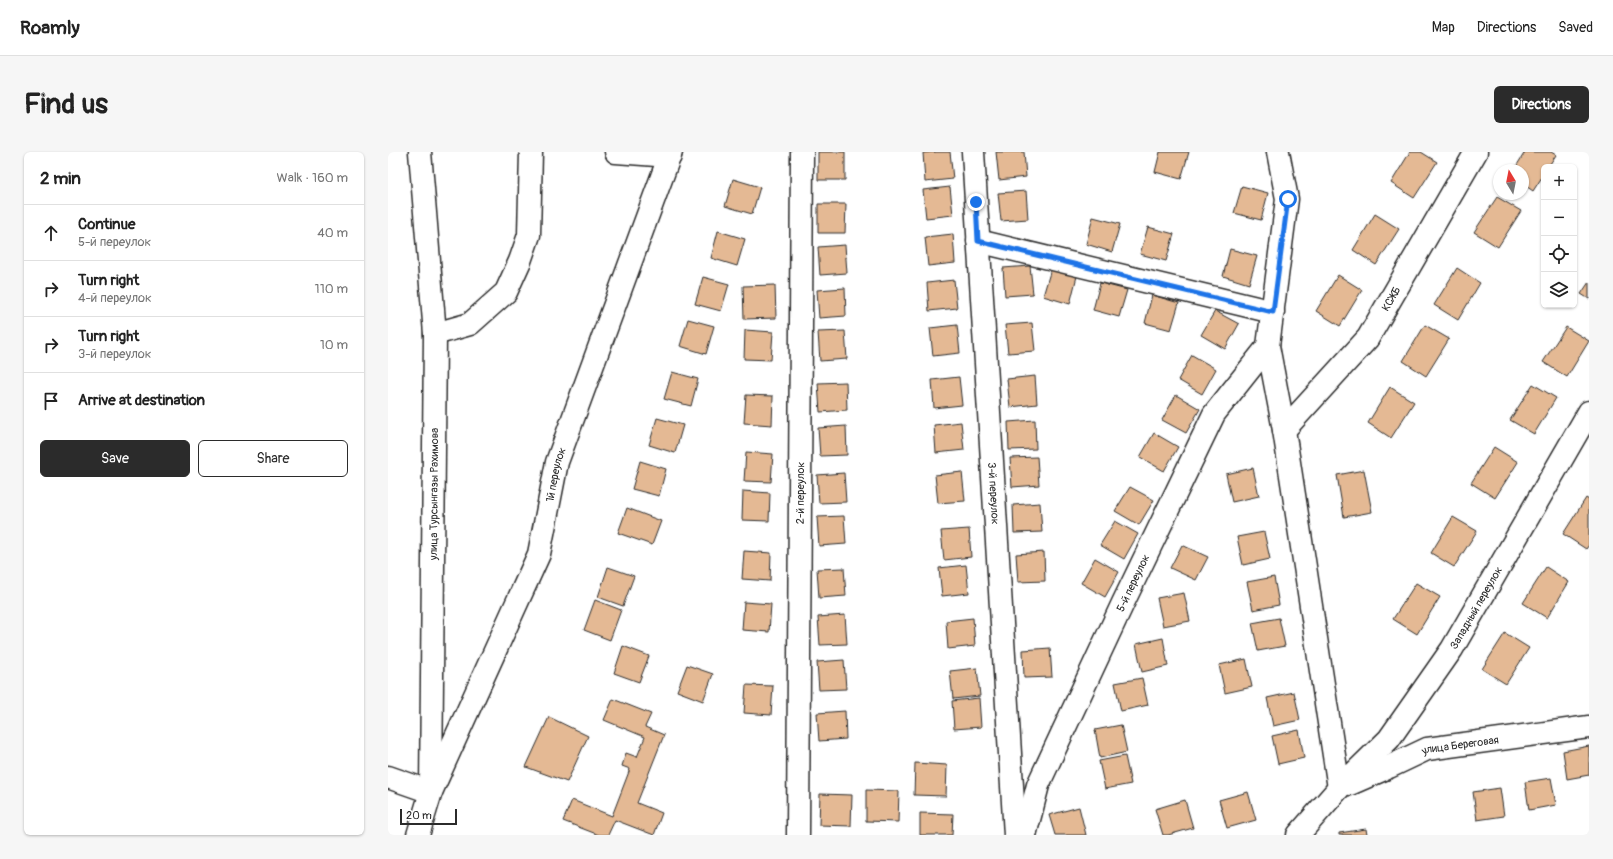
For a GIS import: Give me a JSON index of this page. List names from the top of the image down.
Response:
{
  "streets": {
    "street": [
      "КСЖБ",
      "1й переулок",
      "улица Турсынгазы Рахимова",
      "2-й переулок",
      "3-й переулок",
      "5-й переулок",
      "Западный переулок",
      "улица Береговая"
    ]
  },
  "crossings": [
    ["1й переулок", "улица Турсынгазы Рахимова"],
    ["Западный переулок", "улица Береговая"]
  ],
  "scale_bar": "20 m",
  "north": "top",
  "page": {
    "header": "Roamly",
    "nav": ["Map", "Directions", "Saved"],
    "buttons": [
      "Directions",
      ["Save", "Share"]
    ],
    "title": "Find us",
    "heading": ["2 min", "Walk · 160 m"],
    "map_buttons": ["+", "−"],
    "list": [
      ["Continue", "5-й переулок", "40 m"],
      ["Turn right", "4-й переулок", "110 m"],
      ["Turn right", "3-й переулок", "10 m"],
      "Arrive at destination"
    ],
    "scale": "20 m"
  }
}
